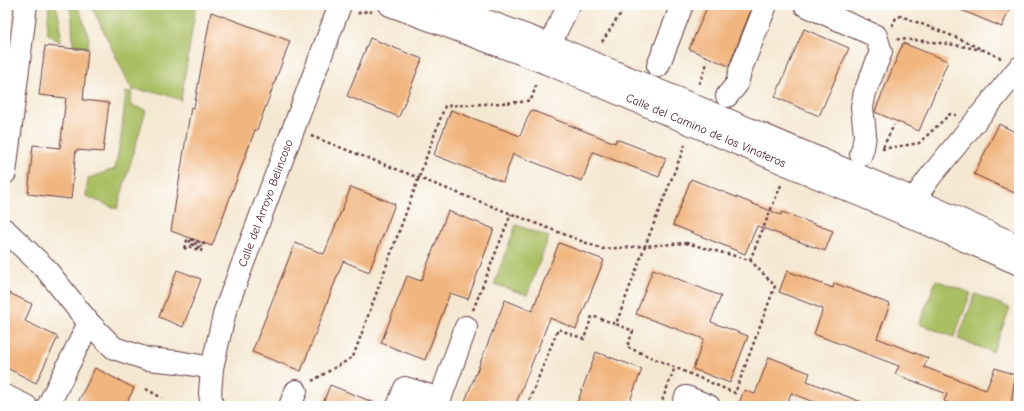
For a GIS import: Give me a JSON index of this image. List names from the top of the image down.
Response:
{
  "streets": {
    "street": ["Calle del Camino de los Vinateros", "Calle del Arroyo Belincoso"]
  }
}
